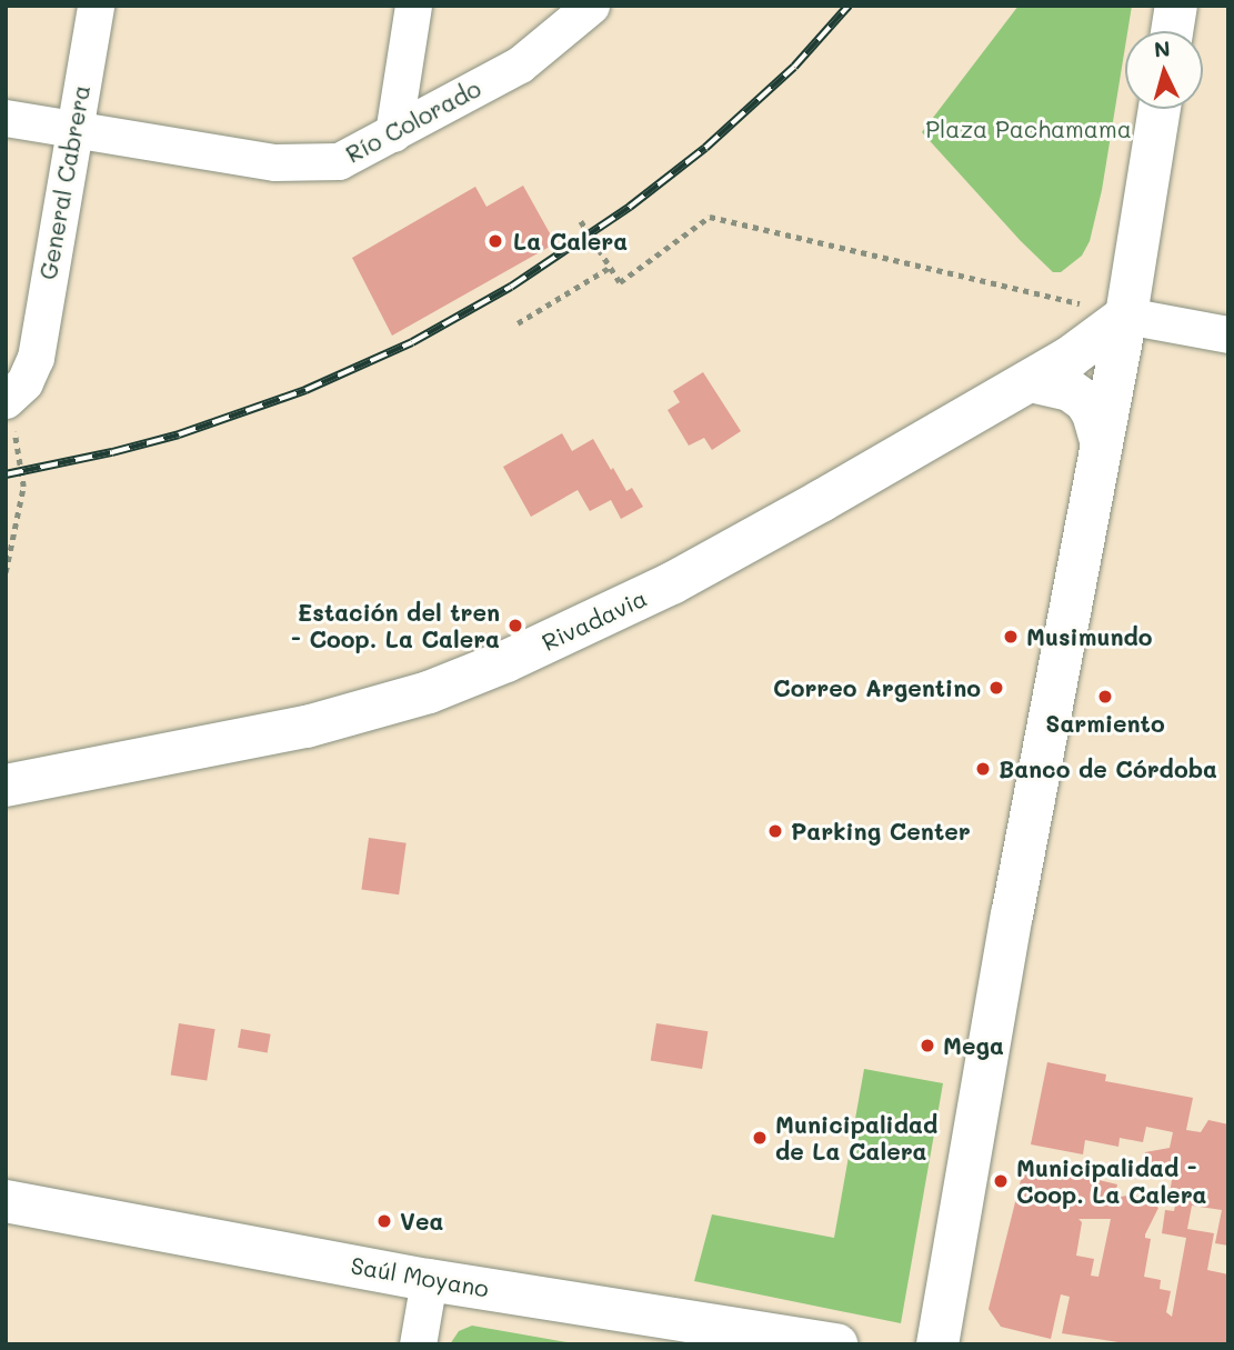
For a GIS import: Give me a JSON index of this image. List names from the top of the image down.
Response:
{
  "streets": {
    "street": [
      "Río Colorado",
      "General Cabrera",
      "Rivadavia",
      "Saúl Moyano"
    ]
  },
  "crossings": [
    ["Río Colorado", "General Cabrera"]
  ],
  "parks": ["Plaza Pachamama"],
  "places": [
    "La Calera",
    "Estación del tren - Coop. La Calera",
    "Musimundo",
    "Correo Argentino",
    "Sarmiento",
    "Banco de Córdoba",
    "Parking Center",
    "Mega",
    "Municipalidad de La Calera",
    "Municipalidad - Coop. La Calera",
    "Vea"
  ],
  "north": "top"
}
